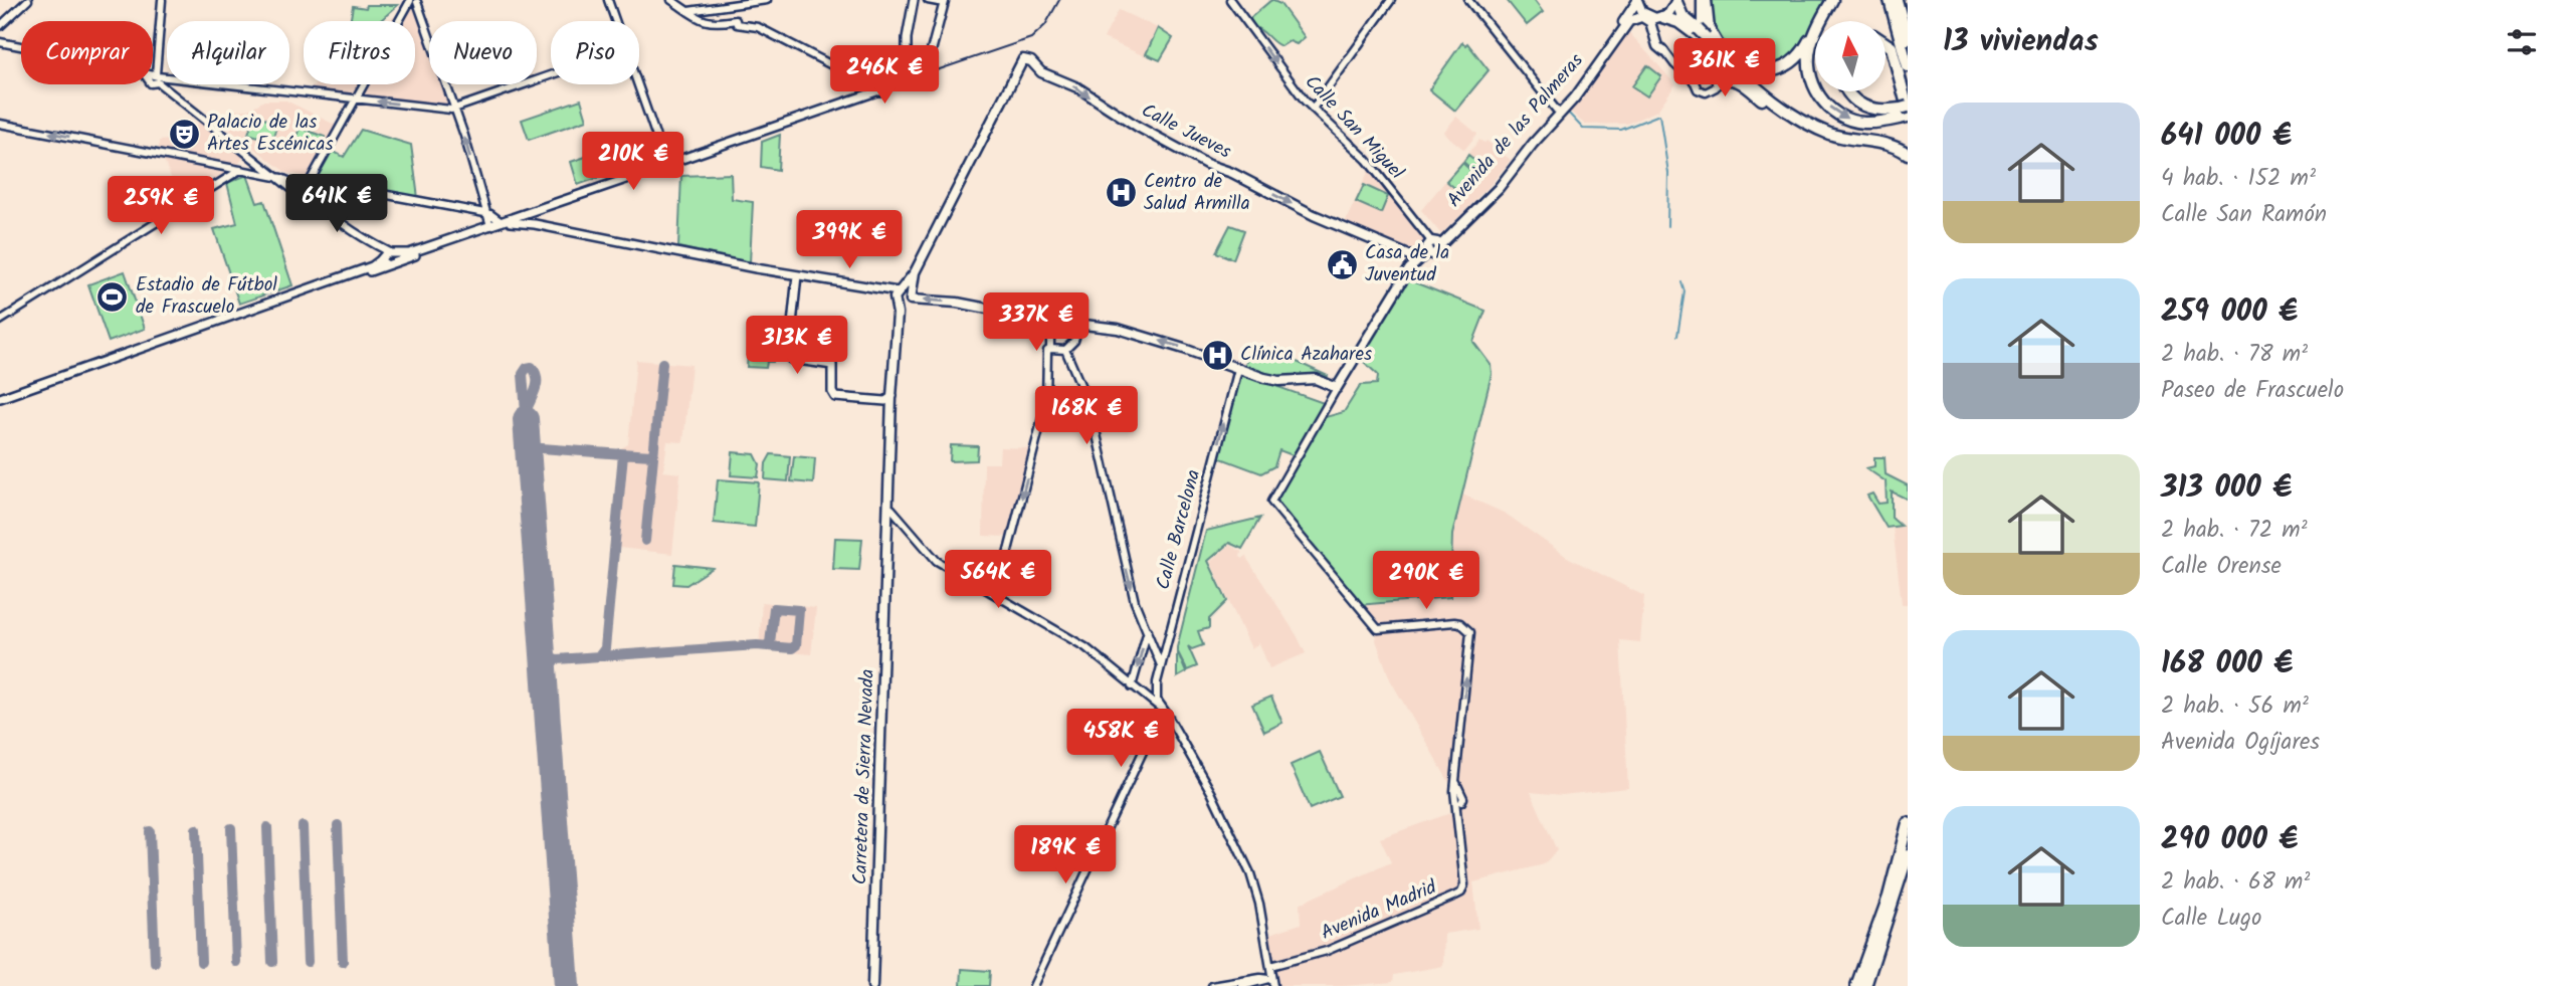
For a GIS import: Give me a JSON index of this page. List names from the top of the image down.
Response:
{
  "streets": {
    "main road": ["Avenida de las Palmeras", "Calle Jueves", "Carretera de Sierra Nevada"],
    "street": ["Calle San Miguel", "Calle Barcelona", "Avenida Madrid"]
  },
  "crossings": [
    ["Calle San Miguel", "Avenida de las Palmeras"]
  ],
  "one_way": ["Calle San Miguel", "Calle Barcelona"],
  "places": {
    "theatre": ["Palacio de las Artes Escénicas"],
    "hospital": ["Centro de Salud Armilla", "Clínica Azahares"],
    "public building": ["Casa de la Juventud"],
    "sports": ["Estadio de Fútbol de Frascuelo"]
  },
  "north": "top",
  "page": {
    "heading": "13 viviendas",
    "chip": [
      "Comprar",
      "Alquilar",
      "Filtros",
      "Nuevo",
      "Piso"
    ],
    "price": [
      "361K €",
      "246K €",
      "210K €",
      "641K €",
      "259K €",
      "399K €",
      "337K €",
      "313K €",
      "168K €",
      "564K €",
      "290K €",
      "458K €",
      "189K €"
    ],
    "list": [
      {
        "name": "641 000 €",
        "note": "4 hab. · 152 m² · Calle San Ramón"
      },
      {
        "name": "259 000 €",
        "note": "2 hab. · 78 m² · Paseo de Frascuelo"
      },
      {
        "name": "313 000 €",
        "note": "2 hab. · 72 m² · Calle Orense"
      },
      {
        "name": "168 000 €",
        "note": "2 hab. · 56 m² · Avenida Ogíjares"
      },
      {
        "name": "290 000 €",
        "note": "2 hab. · 68 m² · Calle Lugo"
      }
    ]
  }
}
